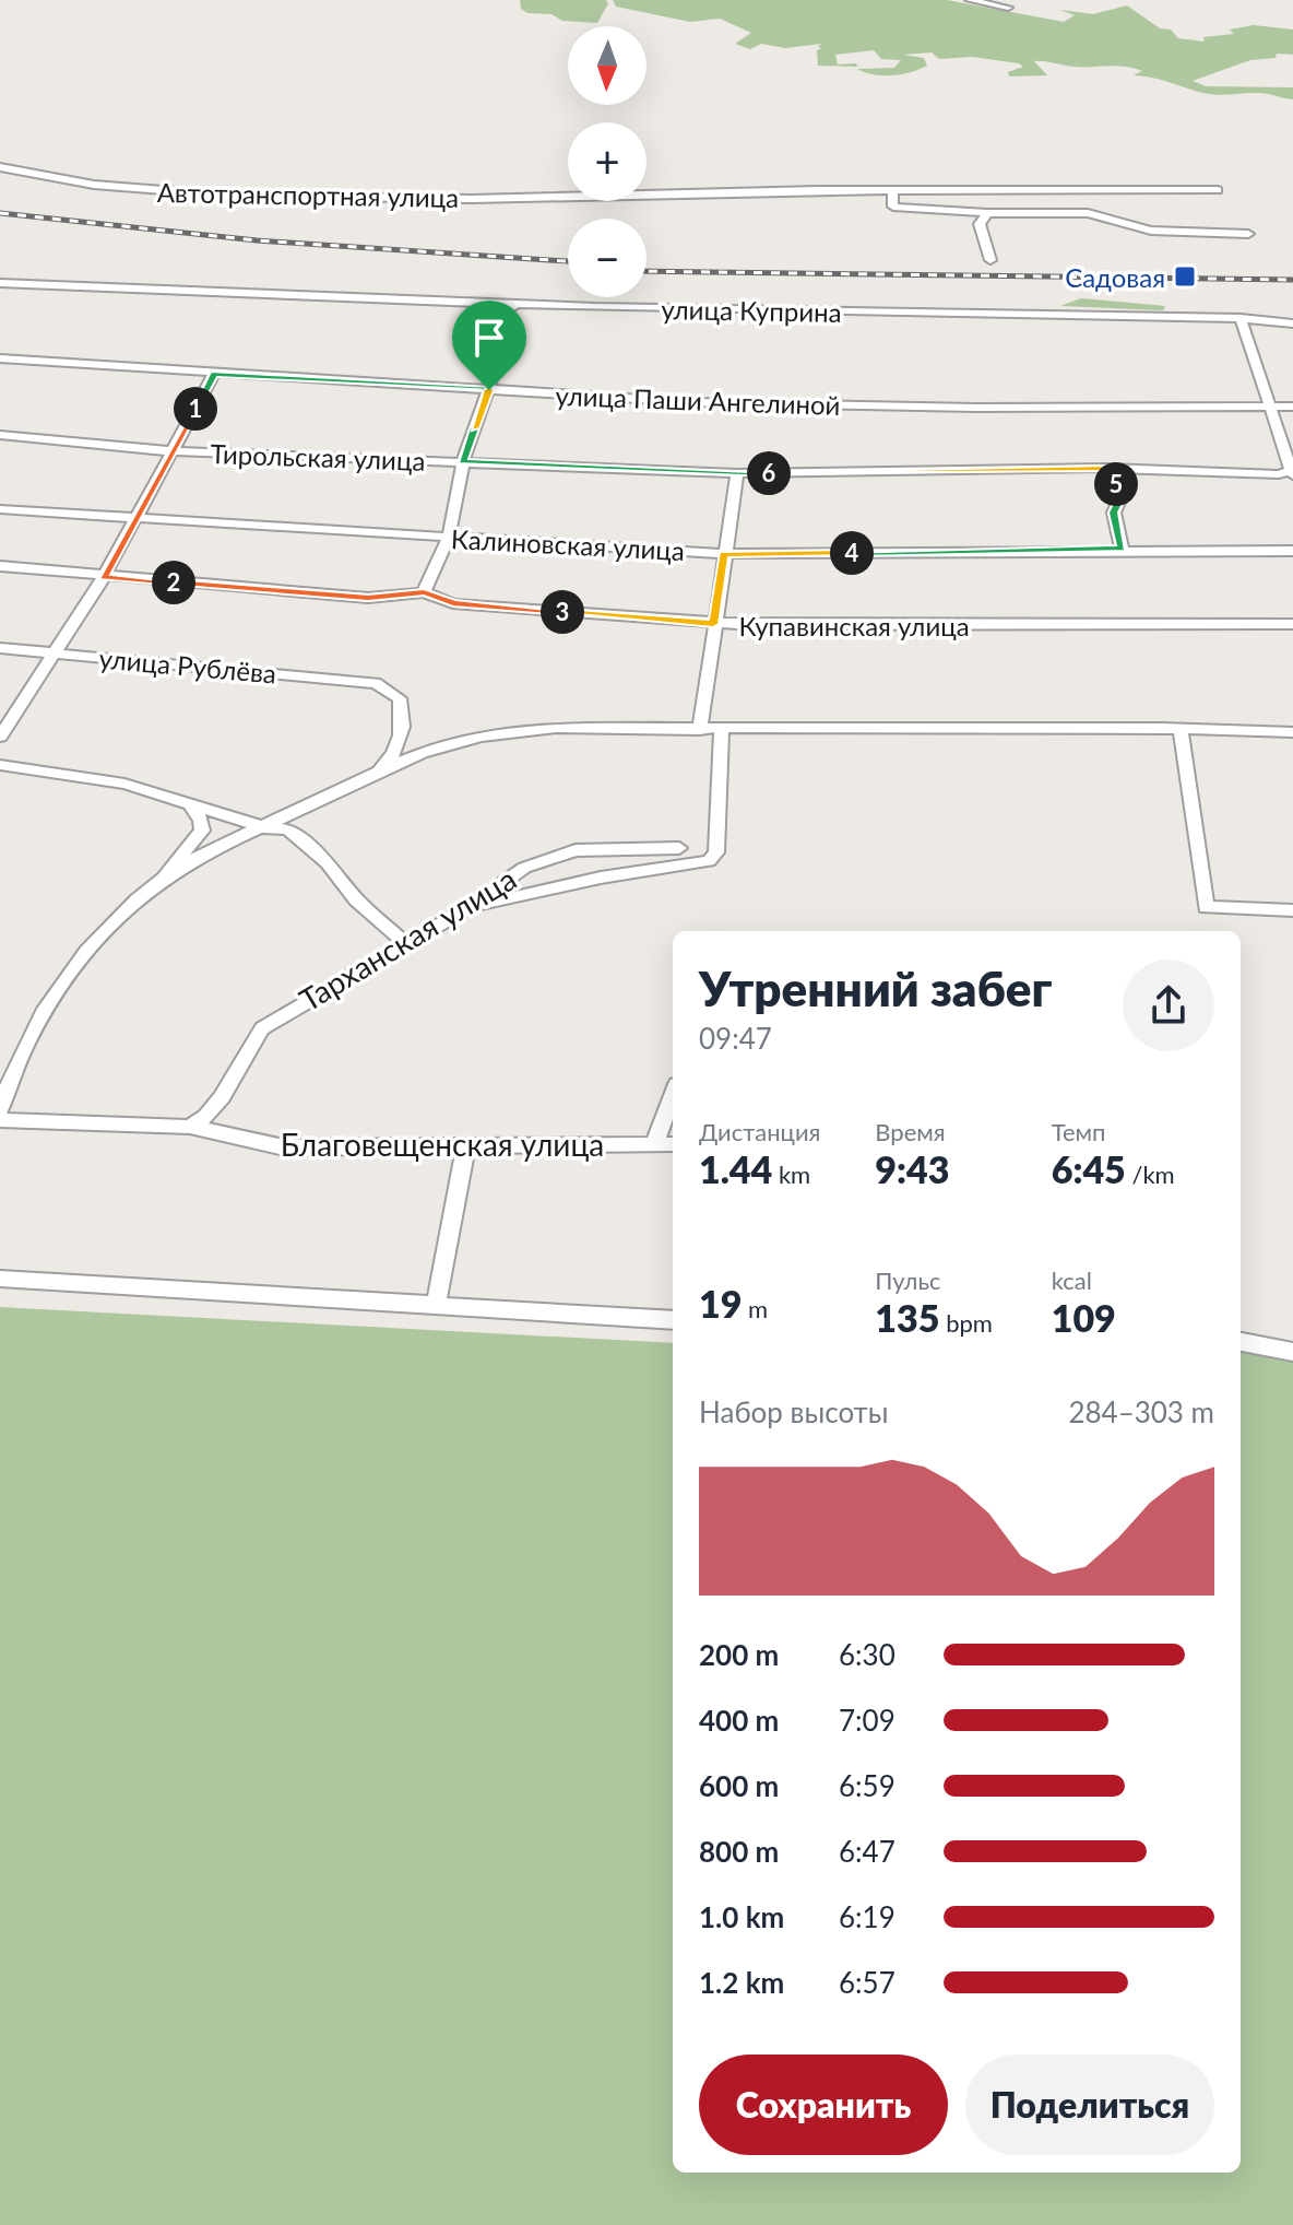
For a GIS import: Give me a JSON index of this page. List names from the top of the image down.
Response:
{
  "streets": {
    "street": [
      "Автотранспортная улица",
      "улица Куприна",
      "улица Паши Ангелиной",
      "Тирольская улица",
      "Калиновская улица",
      "Купавинская улица",
      "улица Рублёва",
      "Тарханская улица",
      "Благовещенская улица"
    ]
  },
  "crossings": [
    ["Тарханская улица", "Благовещенская улица"]
  ],
  "places": {
    "transit": ["Садовая"]
  },
  "north": "bottom",
  "page": {
    "map_buttons": ["+", "−"],
    "pins": [
      "1",
      "6",
      "5",
      "4",
      "2",
      "3"
    ],
    "heading": ["Утренний забег", "09:47"],
    "stats": [
      ["Дистанция", "1.44 km"],
      ["Время", "9:43"],
      ["Темп", "6:45 /km"],
      ["19 m"],
      ["Пульс", "135 bpm"],
      ["kcal", "109"]
    ],
    "chart": ["Набор высоты", "284–303 m"],
    "list": [
      {
        "name": "200 m",
        "note": "6:30"
      },
      {
        "name": "400 m",
        "note": "7:09"
      },
      {
        "name": "600 m",
        "note": "6:59"
      },
      {
        "name": "800 m",
        "note": "6:47"
      },
      {
        "name": "1.0 km",
        "note": "6:19"
      },
      {
        "name": "1.2 km",
        "note": "6:57"
      }
    ],
    "buttons": ["Сохранить", "Поделиться"]
  }
}
